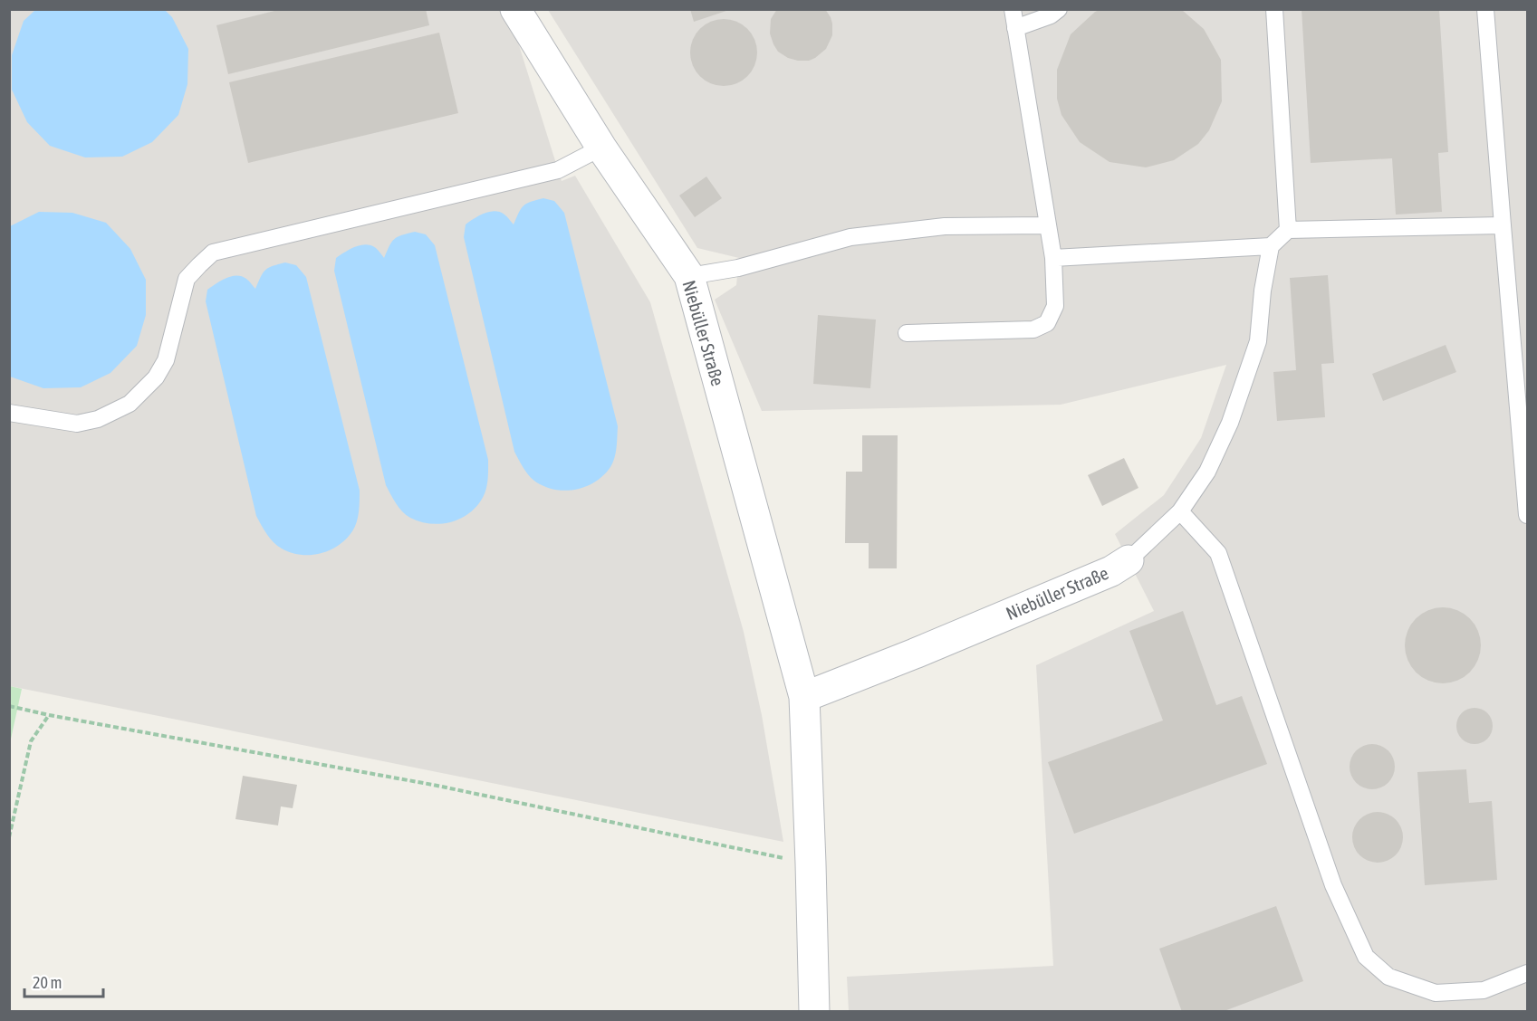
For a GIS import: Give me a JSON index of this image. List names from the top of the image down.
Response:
{
  "streets": {
    "street": ["Niebüller Straße"]
  },
  "scale_bar": "20 m"
}
